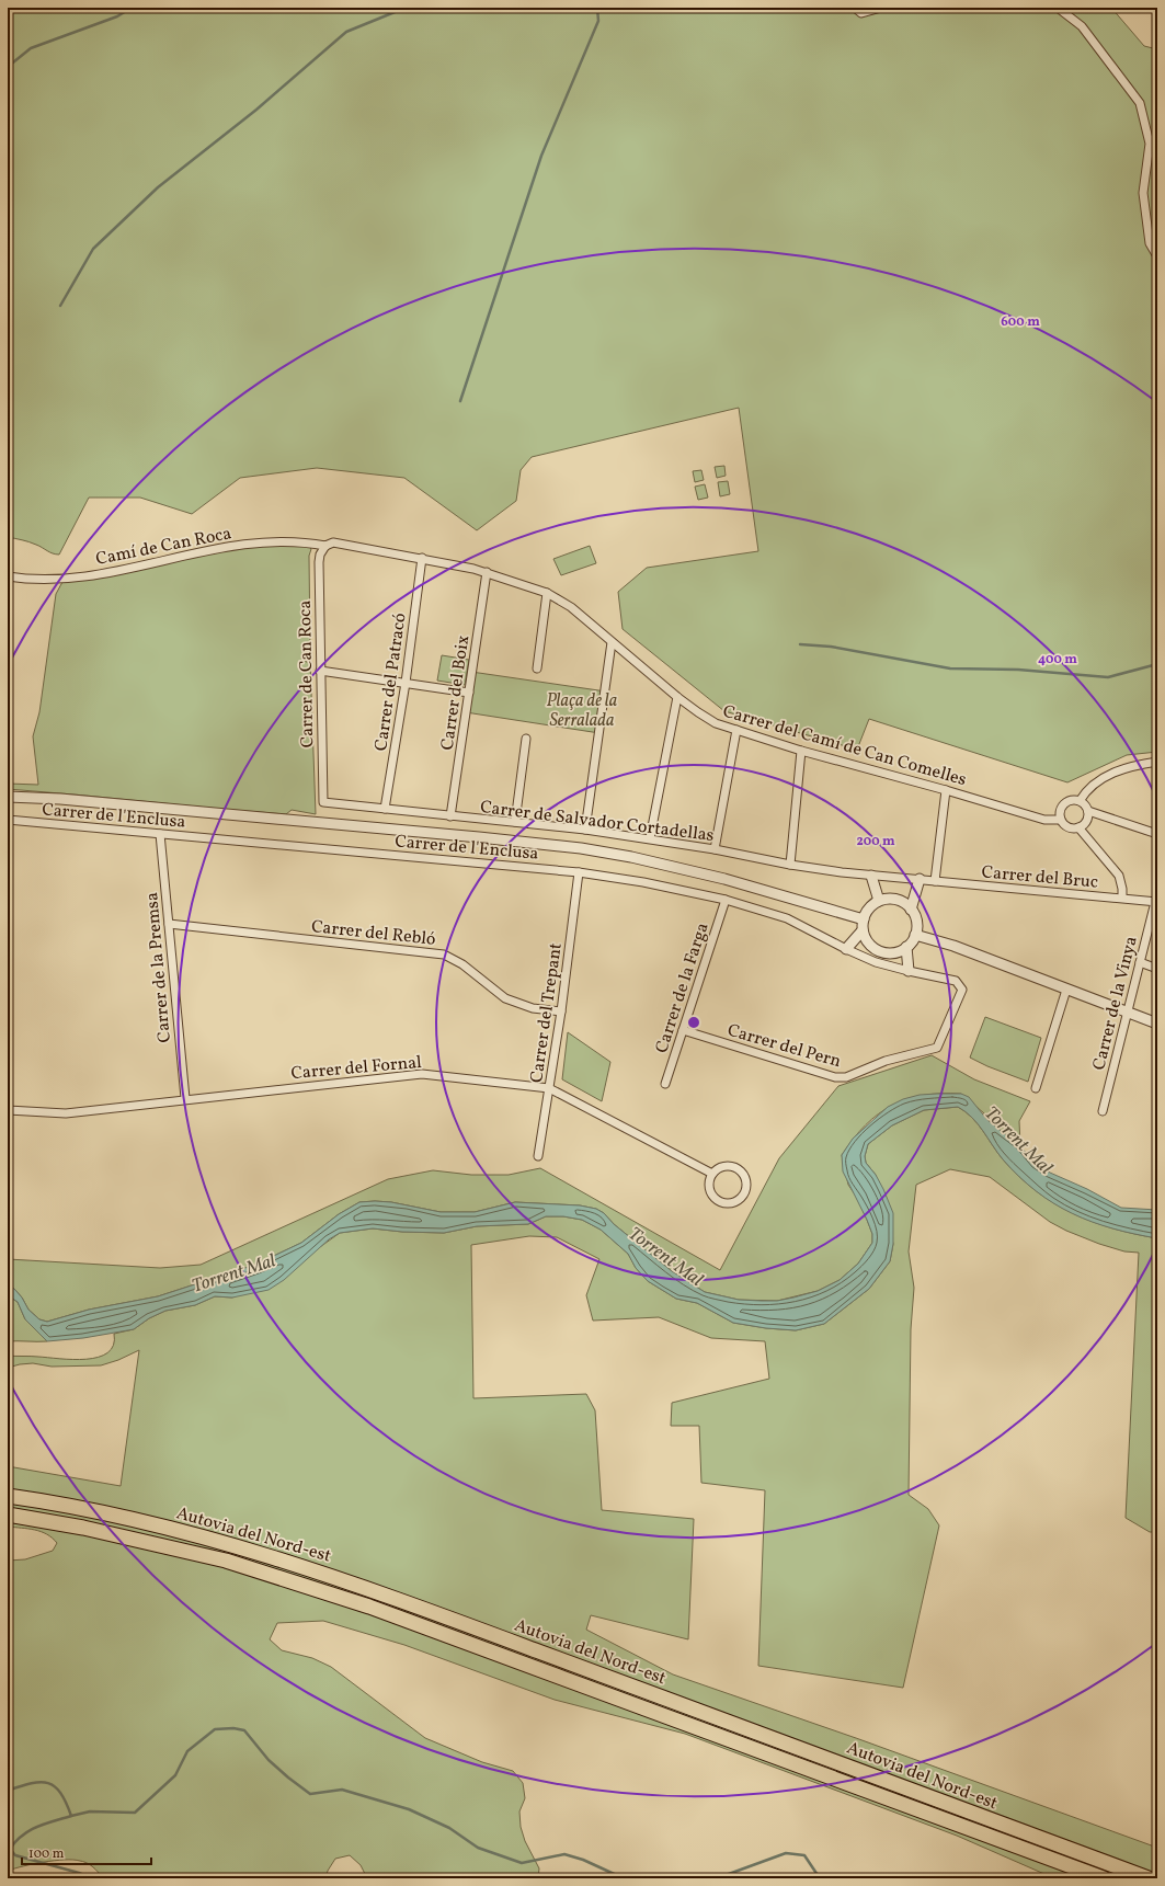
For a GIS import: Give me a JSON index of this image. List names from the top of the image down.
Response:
{
  "streets": {
    "highway": ["Autovia del Nord-est"],
    "street": [
      "Camí de Can Roca",
      "Carrer de Can Roca",
      "Carrer del Patracó",
      "Carrer del Boix",
      "Carrer del Camí de Can Comelles",
      "Carrer de l'Enclusa",
      "Carrer de Salvador Cortadellas",
      "Carrer del Bruc",
      "Carrer del Rebló",
      "Carrer de la Premsa",
      "Carrer de la Farga",
      "Carrer de la Vinya",
      "Carrer del Trepant",
      "Carrer del Pern",
      "Carrer del Fornal"
    ]
  },
  "crossings": [
    ["Camí de Can Roca", "Carrer de Can Roca"],
    ["Camí de Can Roca", "Carrer del Camí de Can Comelles"],
    ["Carrer de Can Roca", "Carrer del Camí de Can Comelles"],
    ["Carrer de Can Roca", "Carrer de Salvador Cortadellas"],
    ["Carrer del Patracó", "Carrer del Camí de Can Comelles"],
    ["Carrer del Patracó", "Carrer de Salvador Cortadellas"],
    ["Carrer del Boix", "Carrer del Camí de Can Comelles"],
    ["Carrer del Boix", "Carrer de Salvador Cortadellas"],
    ["Carrer de l'Enclusa", "Carrer de la Premsa"],
    ["Carrer de l'Enclusa", "Carrer de la Farga"],
    ["Carrer de l'Enclusa", "Carrer del Trepant"],
    ["Carrer de l'Enclusa", "Carrer del Pern"],
    ["Carrer de Salvador Cortadellas", "Carrer del Bruc"],
    ["Carrer del Bruc", "Carrer de la Vinya"],
    ["Carrer del Rebló", "Carrer de la Premsa"],
    ["Carrer del Rebló", "Carrer del Trepant"],
    ["Carrer de la Premsa", "Carrer del Fornal"],
    ["Carrer de la Farga", "Carrer del Pern"],
    ["Carrer del Trepant", "Carrer del Fornal"]
  ],
  "water": ["Torrent Mal"],
  "parks": ["Plaça de la Serralada"],
  "scale_bar": "100 m",
  "rings": ["600 m", "400 m", "200 m"]
}
